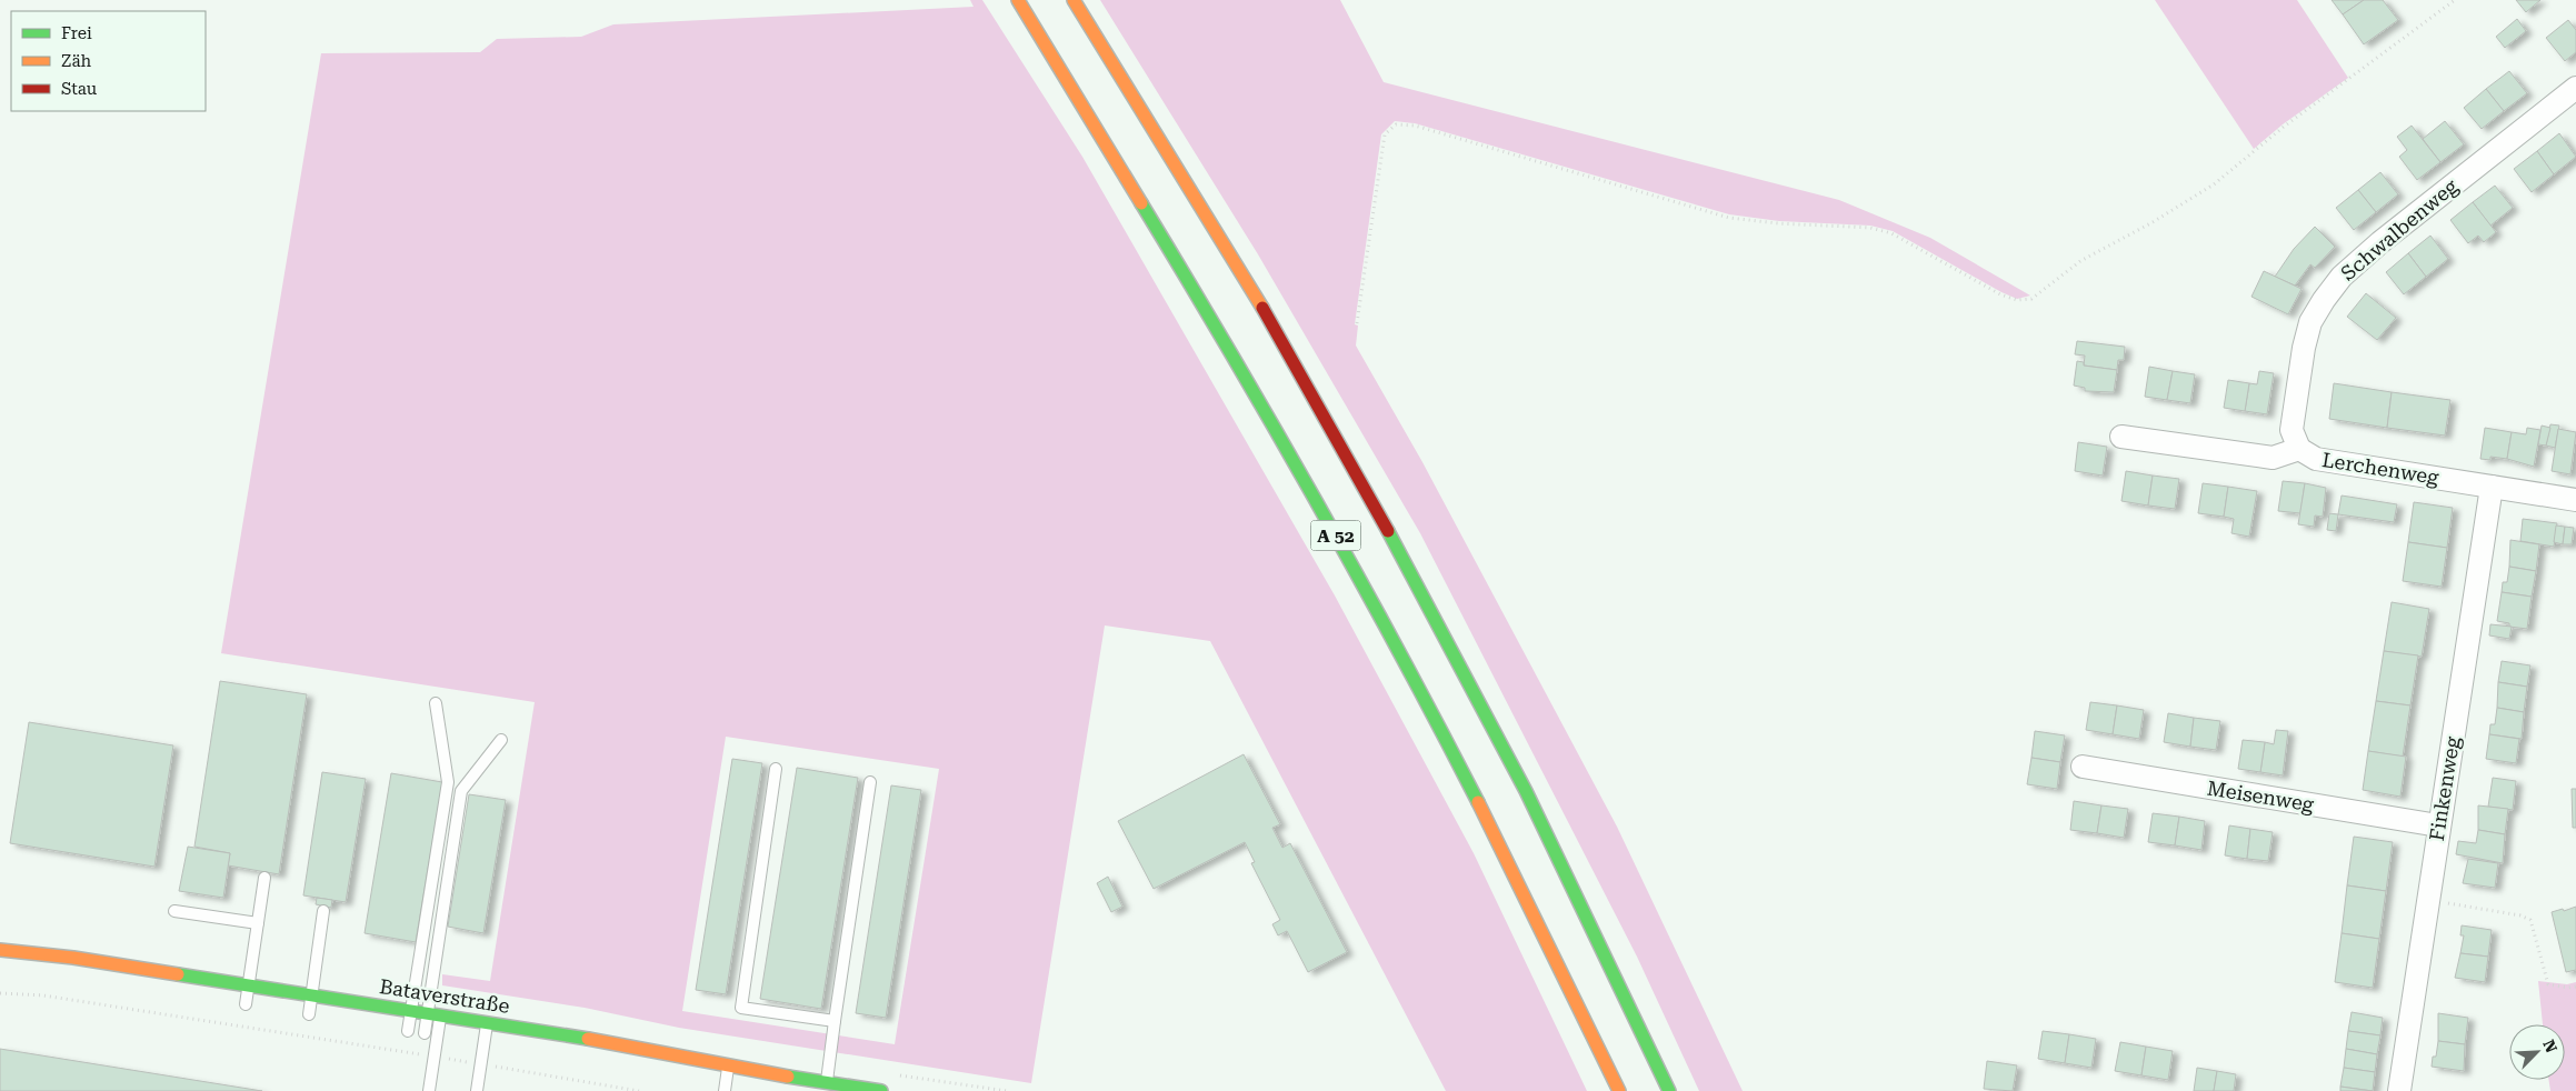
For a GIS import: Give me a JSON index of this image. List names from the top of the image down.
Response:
{
  "streets": {
    "main road": ["A 52", "Bataverstraße"],
    "street": [
      "Schwalbenweg",
      "Lerchenweg",
      "Finkenweg",
      "Meisenweg"
    ]
  },
  "crossings": [
    ["Schwalbenweg", "Lerchenweg"],
    ["Lerchenweg", "Finkenweg"],
    ["Finkenweg", "Meisenweg"]
  ],
  "legend": ["Frei", "Zäh", "Stau"],
  "north": "top right"
}
